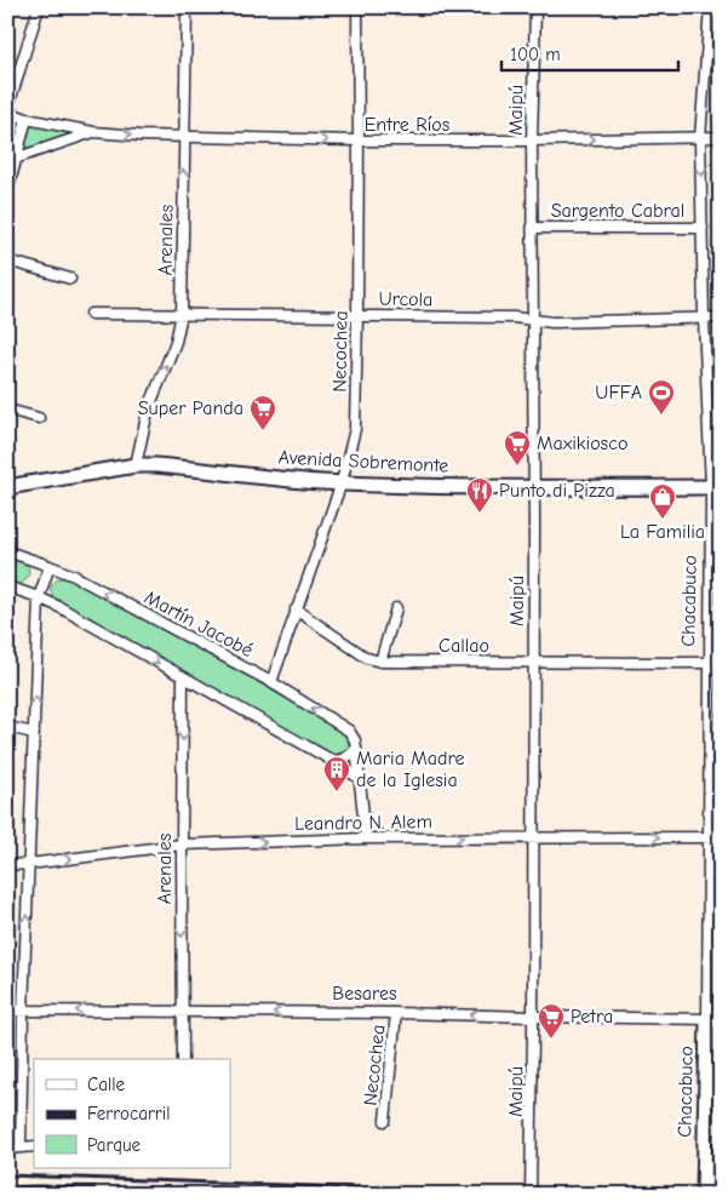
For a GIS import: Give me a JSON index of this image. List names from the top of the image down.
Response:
{
  "streets": {
    "main road": ["Avenida Sobremonte", "Chacabuco"],
    "street": [
      "Maipú",
      "Entre Ríos",
      "Sargento Cabral",
      "Arenales",
      "Urcola",
      "Necochea",
      "Martín Jacobé",
      "Callao",
      "Leandro N. Alem",
      "Besares"
    ]
  },
  "crossings": [
    ["Maipú", "Entre Ríos"],
    ["Maipú", "Sargento Cabral"],
    ["Maipú", "Urcola"],
    ["Maipú", "Avenida Sobremonte"],
    ["Maipú", "Callao"],
    ["Maipú", "Leandro N. Alem"],
    ["Maipú", "Besares"],
    ["Entre Ríos", "Arenales"],
    ["Entre Ríos", "Necochea"],
    ["Entre Ríos", "Chacabuco"],
    ["Sargento Cabral", "Chacabuco"],
    ["Arenales", "Urcola"],
    ["Arenales", "Avenida Sobremonte"],
    ["Arenales", "Leandro N. Alem"],
    ["Arenales", "Besares"],
    ["Urcola", "Necochea"],
    ["Urcola", "Chacabuco"],
    ["Necochea", "Avenida Sobremonte"],
    ["Necochea", "Martín Jacobé"],
    ["Necochea", "Callao"],
    ["Necochea", "Besares"],
    ["Avenida Sobremonte", "Chacabuco"],
    ["Chacabuco", "Callao"],
    ["Chacabuco", "Leandro N. Alem"],
    ["Chacabuco", "Besares"]
  ],
  "one_way": ["Entre Ríos", "Leandro N. Alem", "Besares"],
  "places": {
    "sports": ["UFFA"],
    "supermarket": ["Super Panda", "Maxikiosco", "Petra"],
    "restaurant": ["Punto di Pizza"],
    "shop": ["La Familia"],
    "building": ["Maria Madre de la Iglesia"]
  },
  "legend": ["Calle", "Ferrocarril", "Parque"],
  "scale_bar": "100 m"
}
